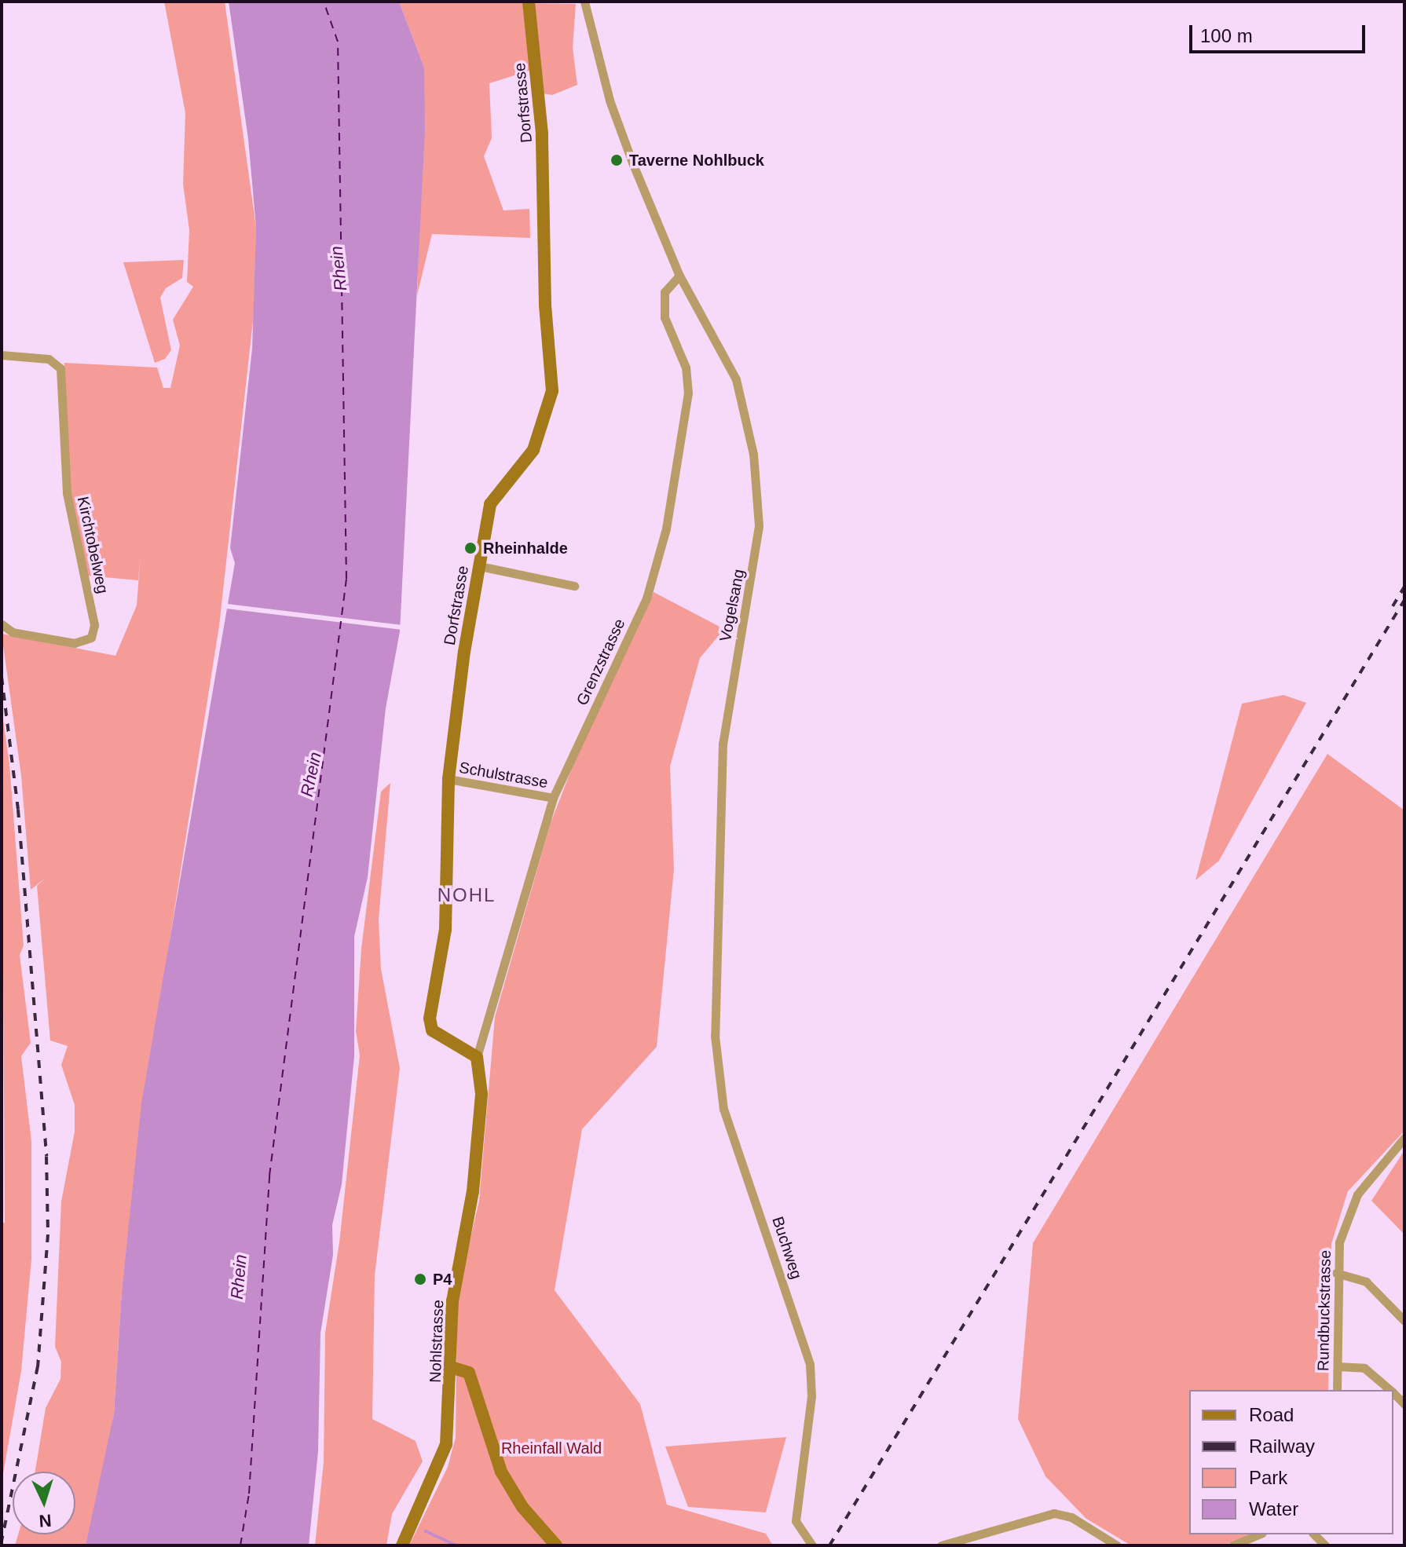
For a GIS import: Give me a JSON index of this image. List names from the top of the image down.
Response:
{
  "streets": {
    "street": [
      "Dorfstrasse",
      "Kirchtobelweg",
      "Vogelsang",
      "Grenzstrasse",
      "Schulstrasse",
      "Buchweg",
      "Rundbuckstrasse",
      "Nohlstrasse"
    ]
  },
  "crossings": [
    ["Dorfstrasse", "Grenzstrasse"],
    ["Dorfstrasse", "Schulstrasse"],
    ["Dorfstrasse", "Nohlstrasse"],
    ["Vogelsang", "Grenzstrasse"],
    ["Vogelsang", "Buchweg"],
    ["Grenzstrasse", "Schulstrasse"],
    ["Grenzstrasse", "Nohlstrasse"]
  ],
  "districts": ["NOHL"],
  "water": ["Rhein"],
  "parks": ["Rheinfall Wald"],
  "places": ["Taverne Nohlbuck", "Rheinhalde", "P4"],
  "legend": [
    "Road",
    "Railway",
    "Park",
    "Water"
  ],
  "scale_bar": "100 m",
  "north": "bottom"
}
